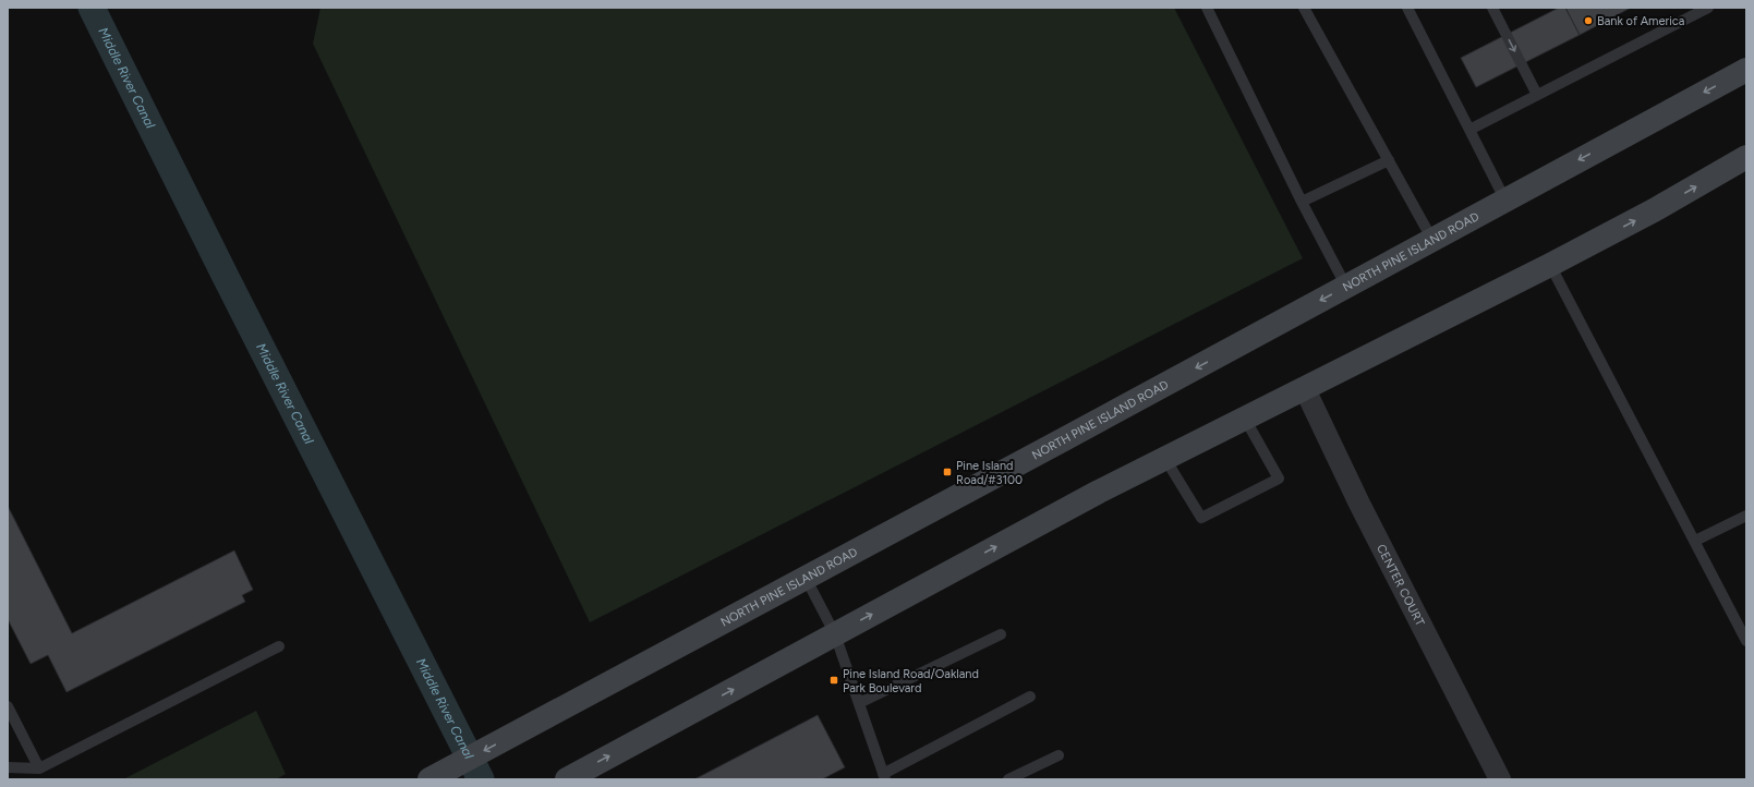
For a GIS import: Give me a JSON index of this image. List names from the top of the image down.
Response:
{
  "streets": {
    "main road": ["NORTH PINE ISLAND ROAD"],
    "street": ["CENTER COURT"]
  },
  "water": ["Middle River Canal"],
  "places": {
    "other": ["Bank of America"],
    "transit": ["Pine Island Road/#3100", "Pine Island Road/Oakland Park Boulevard"]
  }
}
